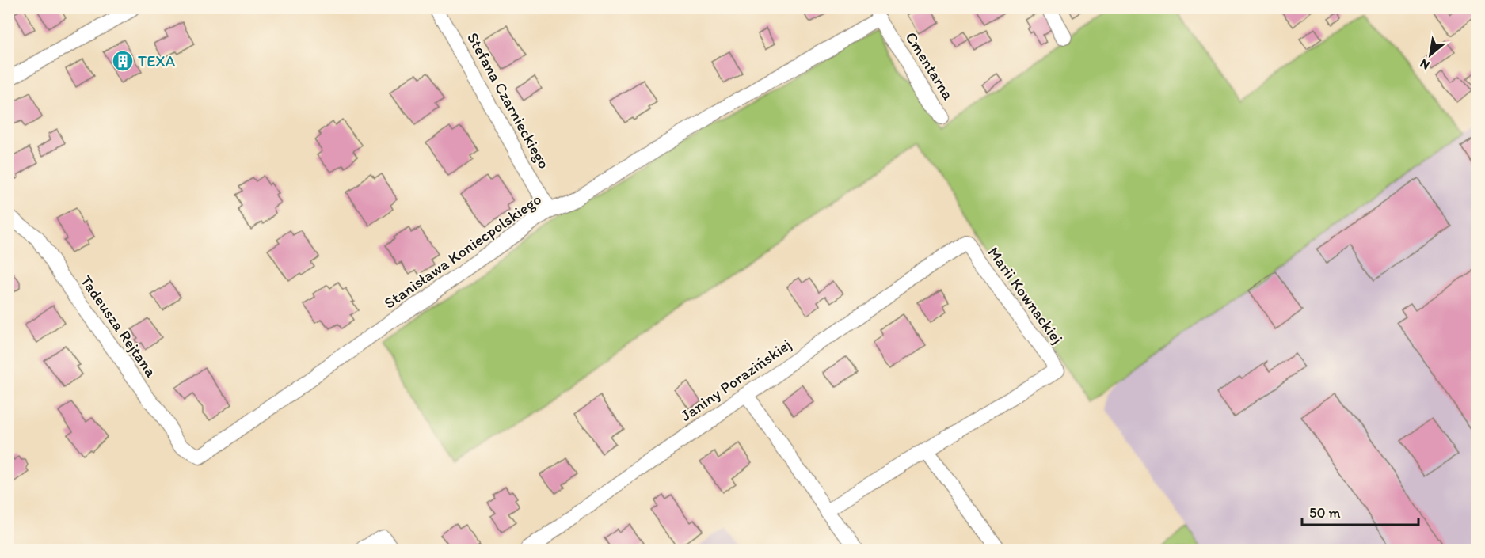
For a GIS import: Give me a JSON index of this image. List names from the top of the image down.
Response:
{
  "streets": {
    "street": [
      "Cmentarna",
      "Stefana Czarnieckiego",
      "Stanisława Koniecpolskiego",
      "Marii Kownackiej",
      "Tadeusza Rejtana",
      "Janiny Porazińskiej"
    ]
  },
  "crossings": [
    ["Cmentarna", "Stanisława Koniecpolskiego"],
    ["Stefana Czarnieckiego", "Stanisława Koniecpolskiego"],
    ["Stanisława Koniecpolskiego", "Tadeusza Rejtana"],
    ["Marii Kownackiej", "Janiny Porazińskiej"]
  ],
  "places": {
    "building": ["TEXA"]
  },
  "scale_bar": "50 m",
  "north": "bottom left"
}
